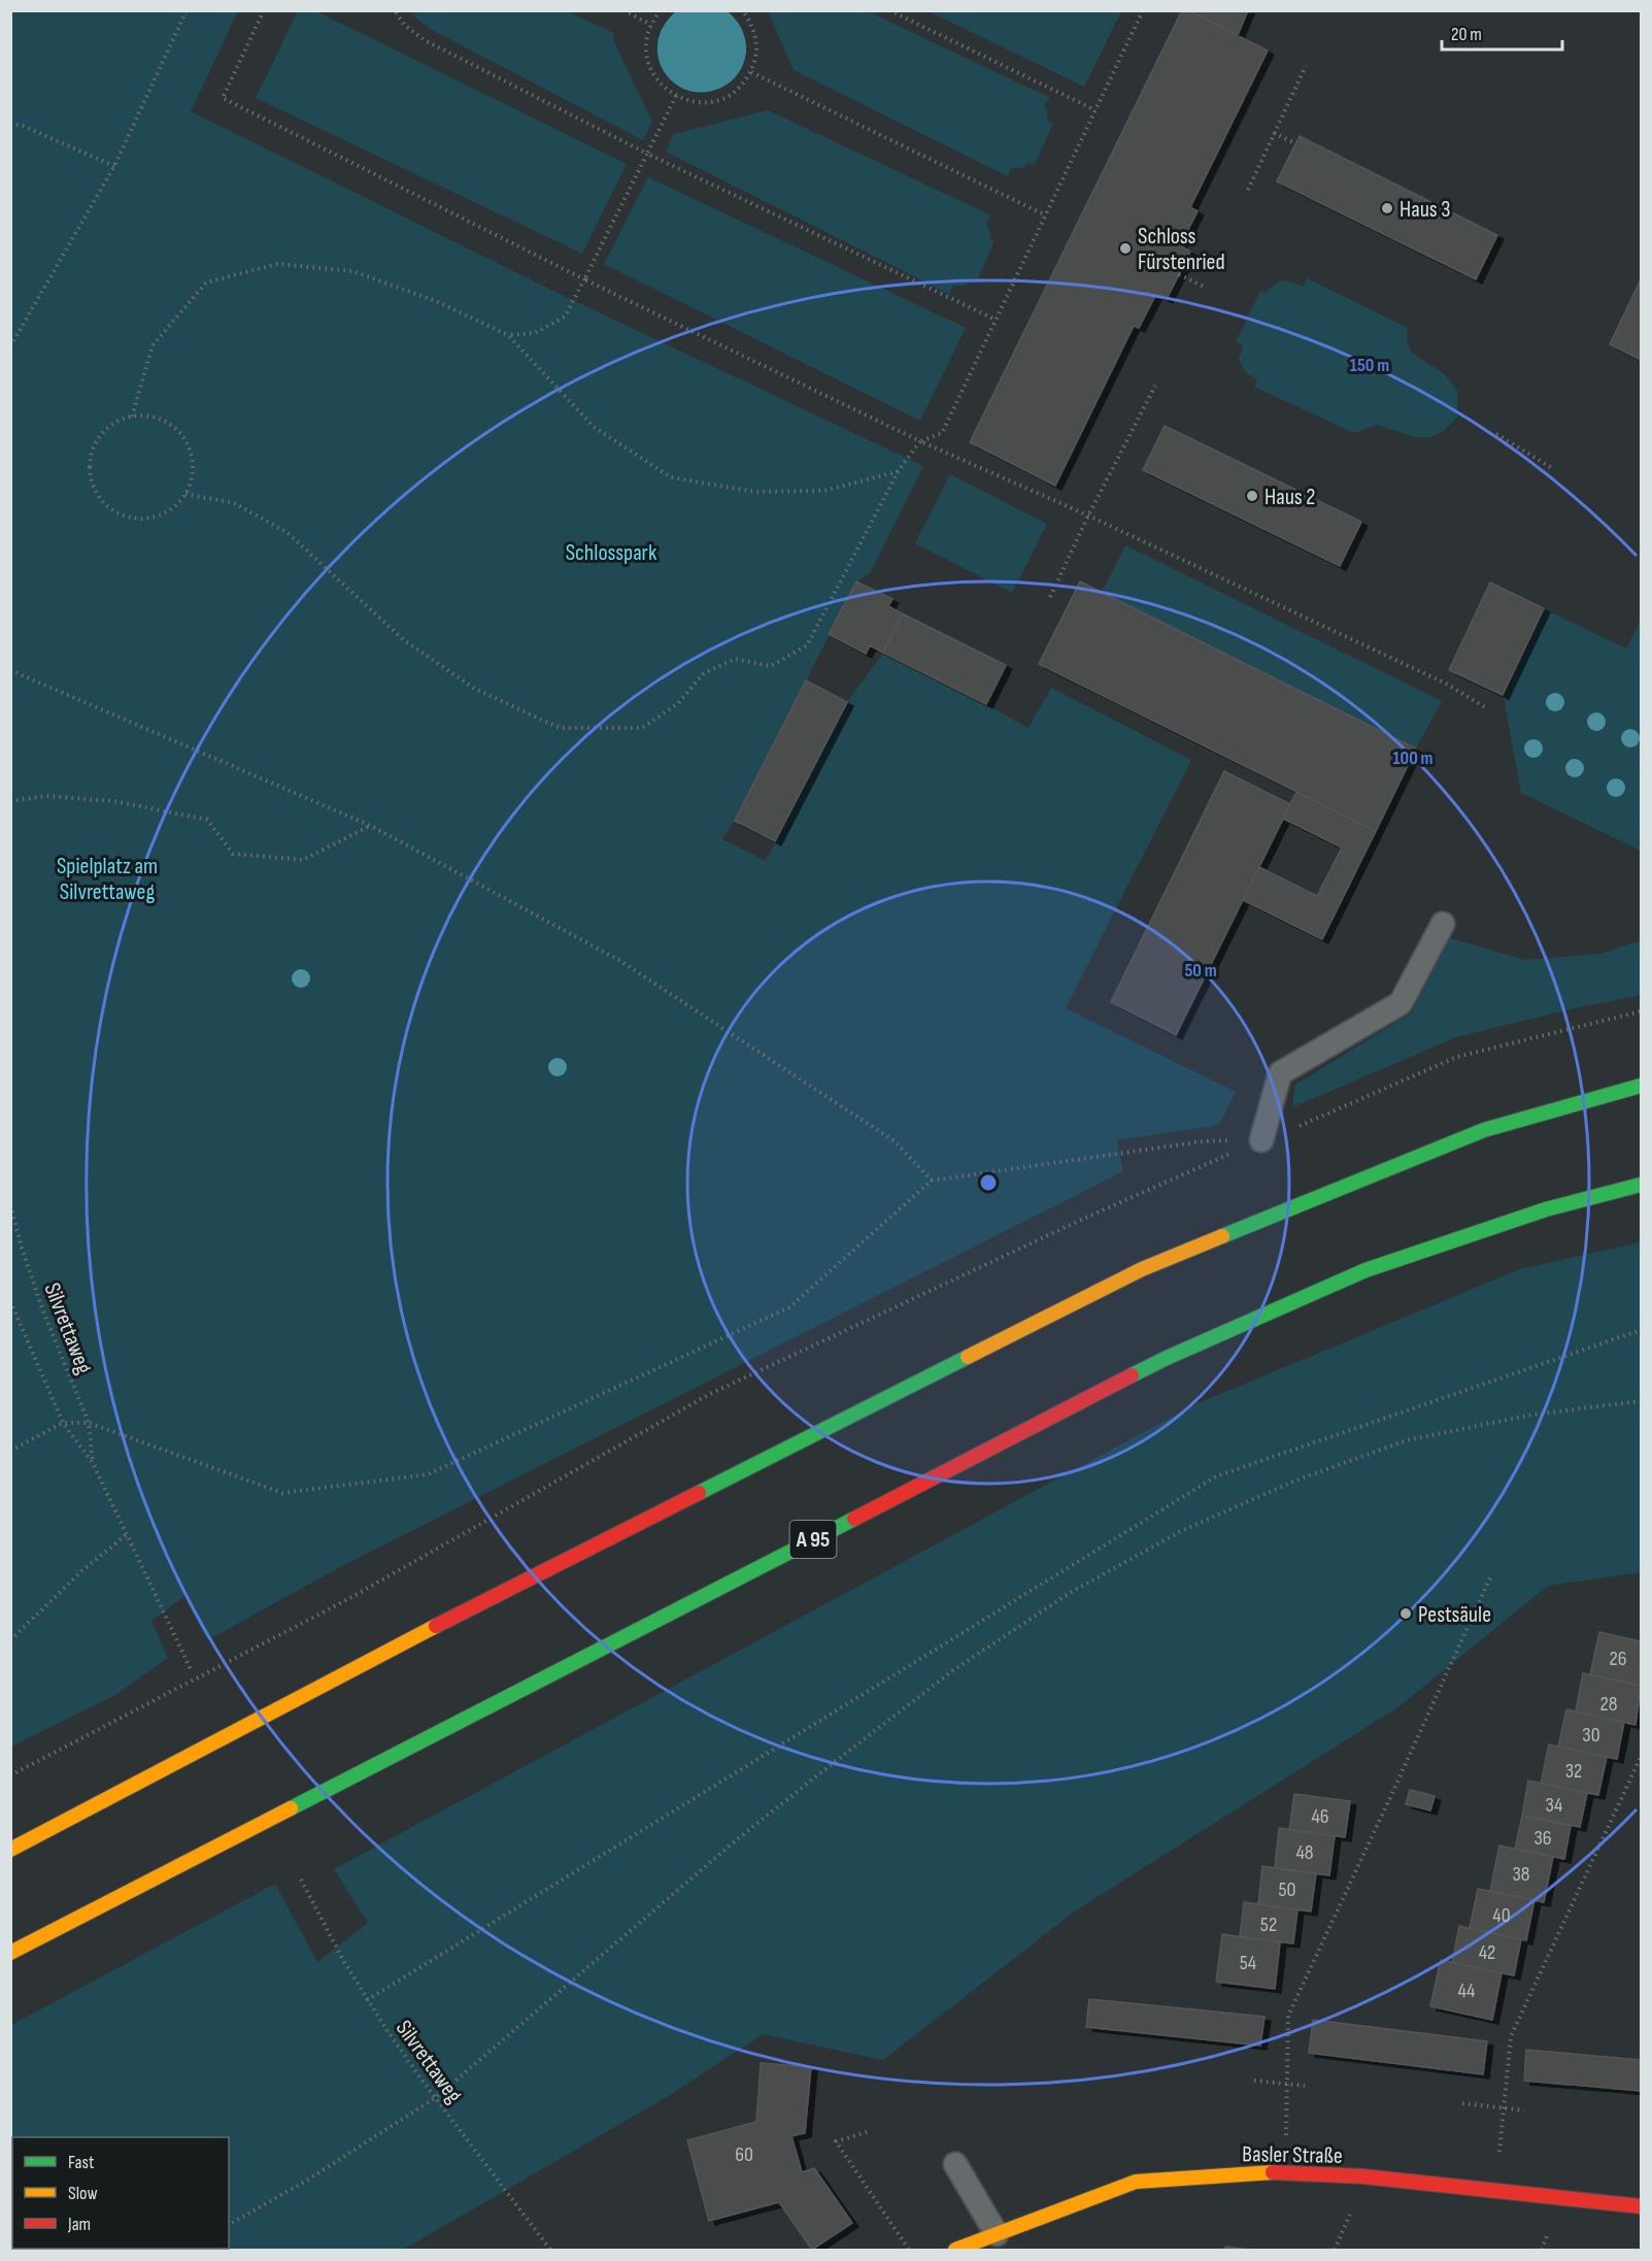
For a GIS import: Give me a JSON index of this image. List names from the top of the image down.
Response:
{
  "streets": {
    "main road": ["A 95", "Basler Straße"],
    "path": ["Silvrettaweg"]
  },
  "parks": ["Schlosspark", "Spielplatz am Silvrettaweg"],
  "places": [
    "Haus 3",
    "Schloss Fürstenried",
    "Haus 2",
    "Pestsäule"
  ],
  "house_numbers": [
    "26",
    "28",
    "30",
    "32",
    "34",
    "46",
    "36",
    "48",
    "38",
    "50",
    "40",
    "52",
    "42",
    "54",
    "44",
    "60"
  ],
  "legend": ["Fast", "Slow", "Jam"],
  "scale_bar": "20 m",
  "rings": ["150 m", "100 m", "50 m"]
}
